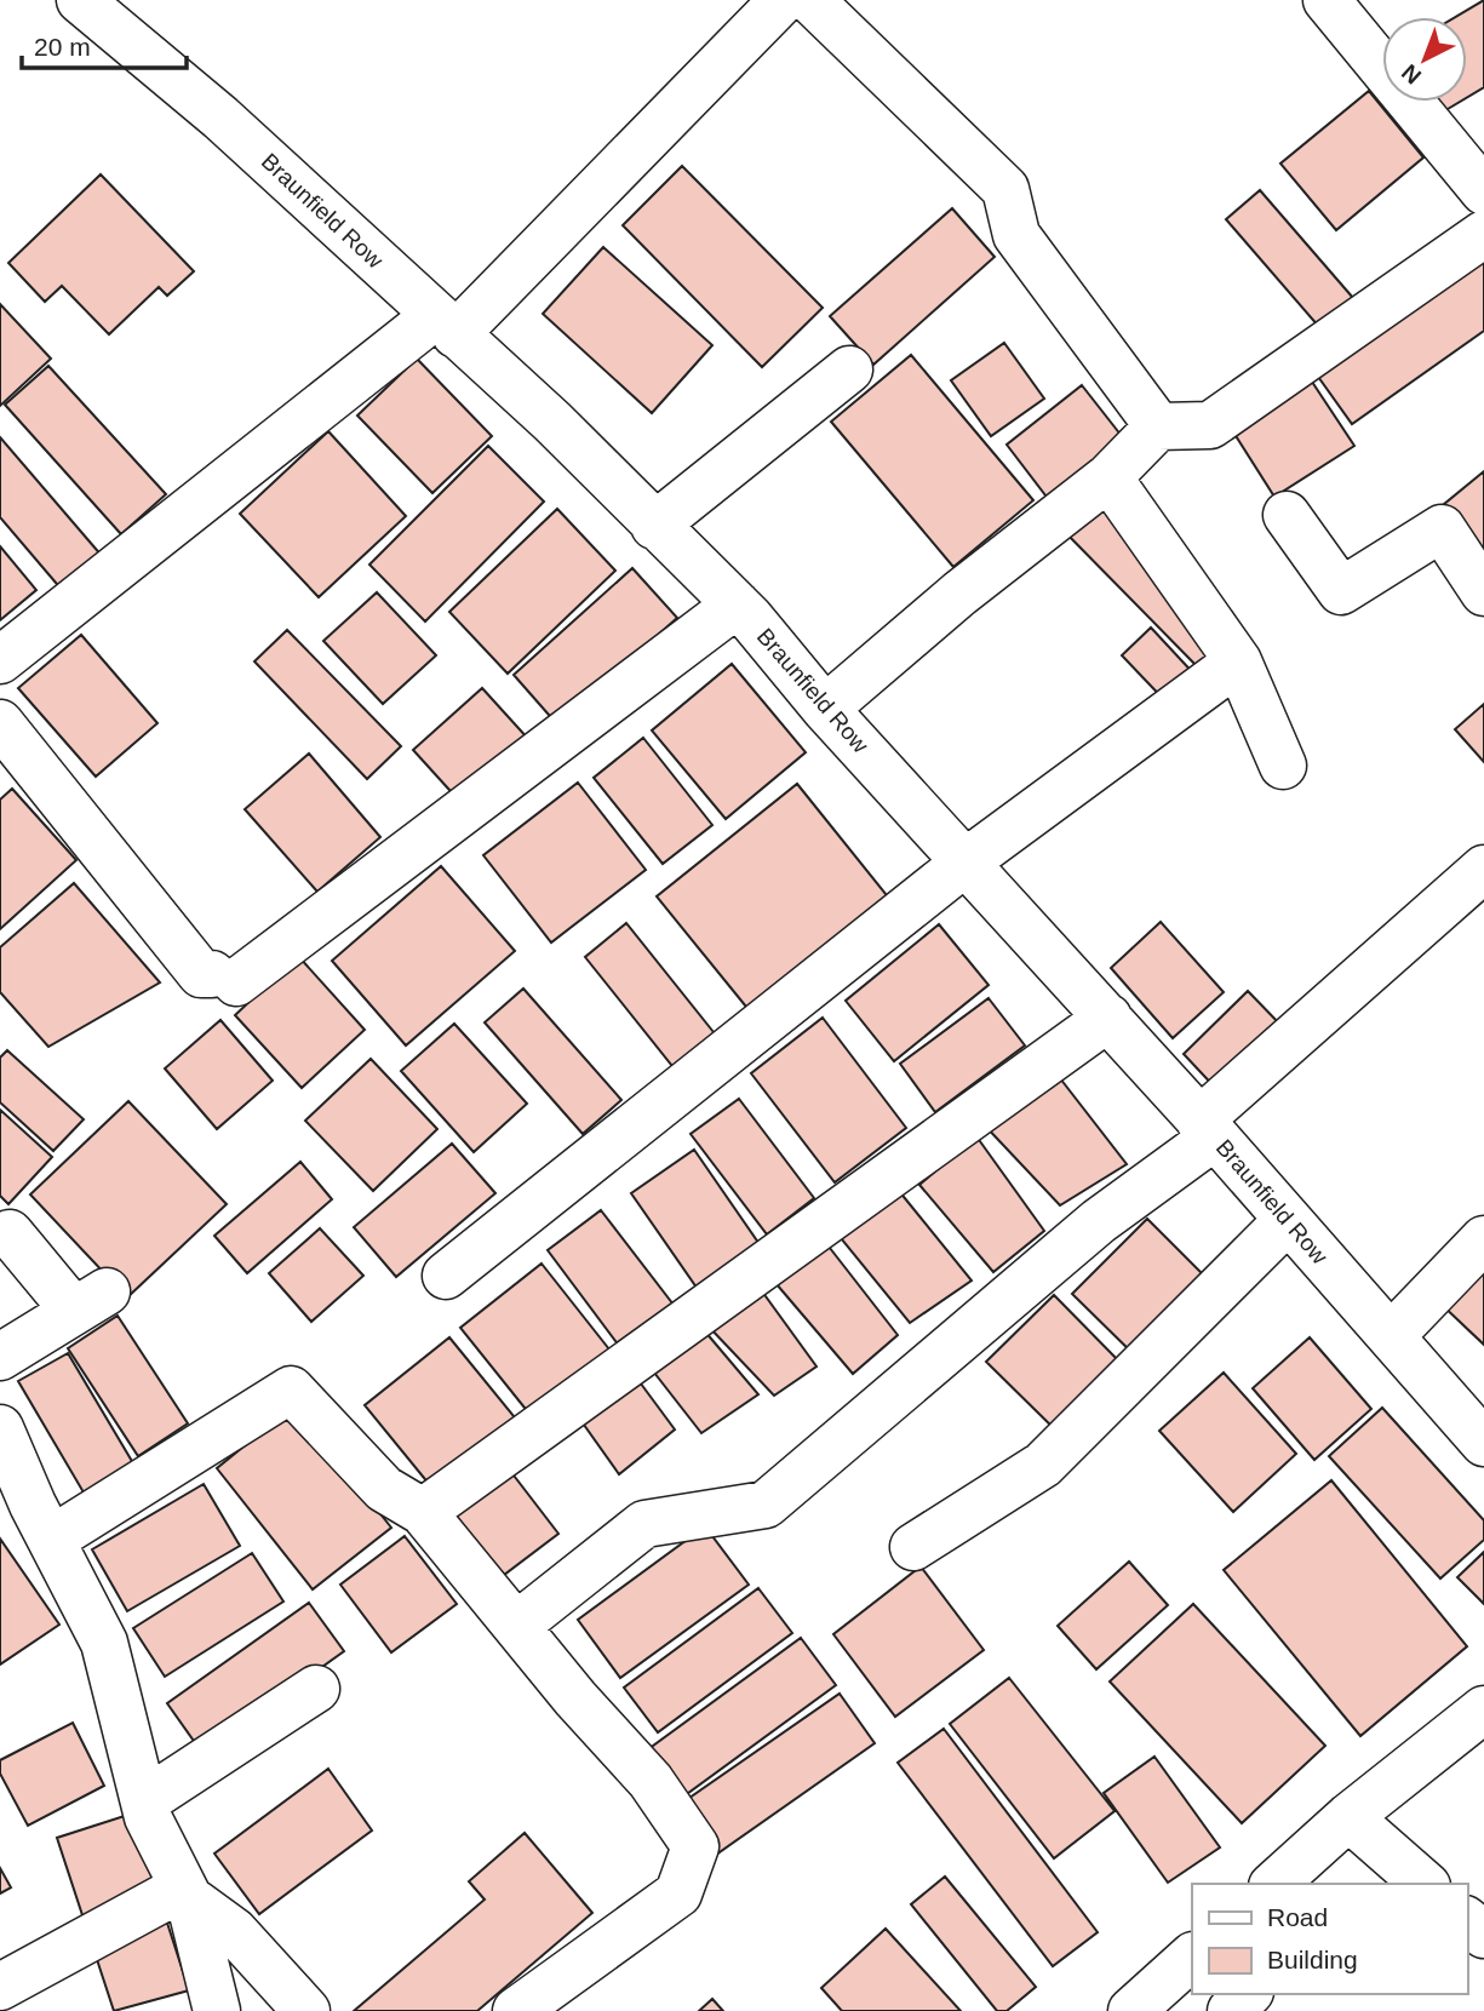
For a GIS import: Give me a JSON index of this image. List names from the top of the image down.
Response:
{
  "streets": {
    "street": ["Braunfield Row"]
  },
  "legend": ["Road", "Building"],
  "scale_bar": "20 m",
  "north": "bottom left"
}
